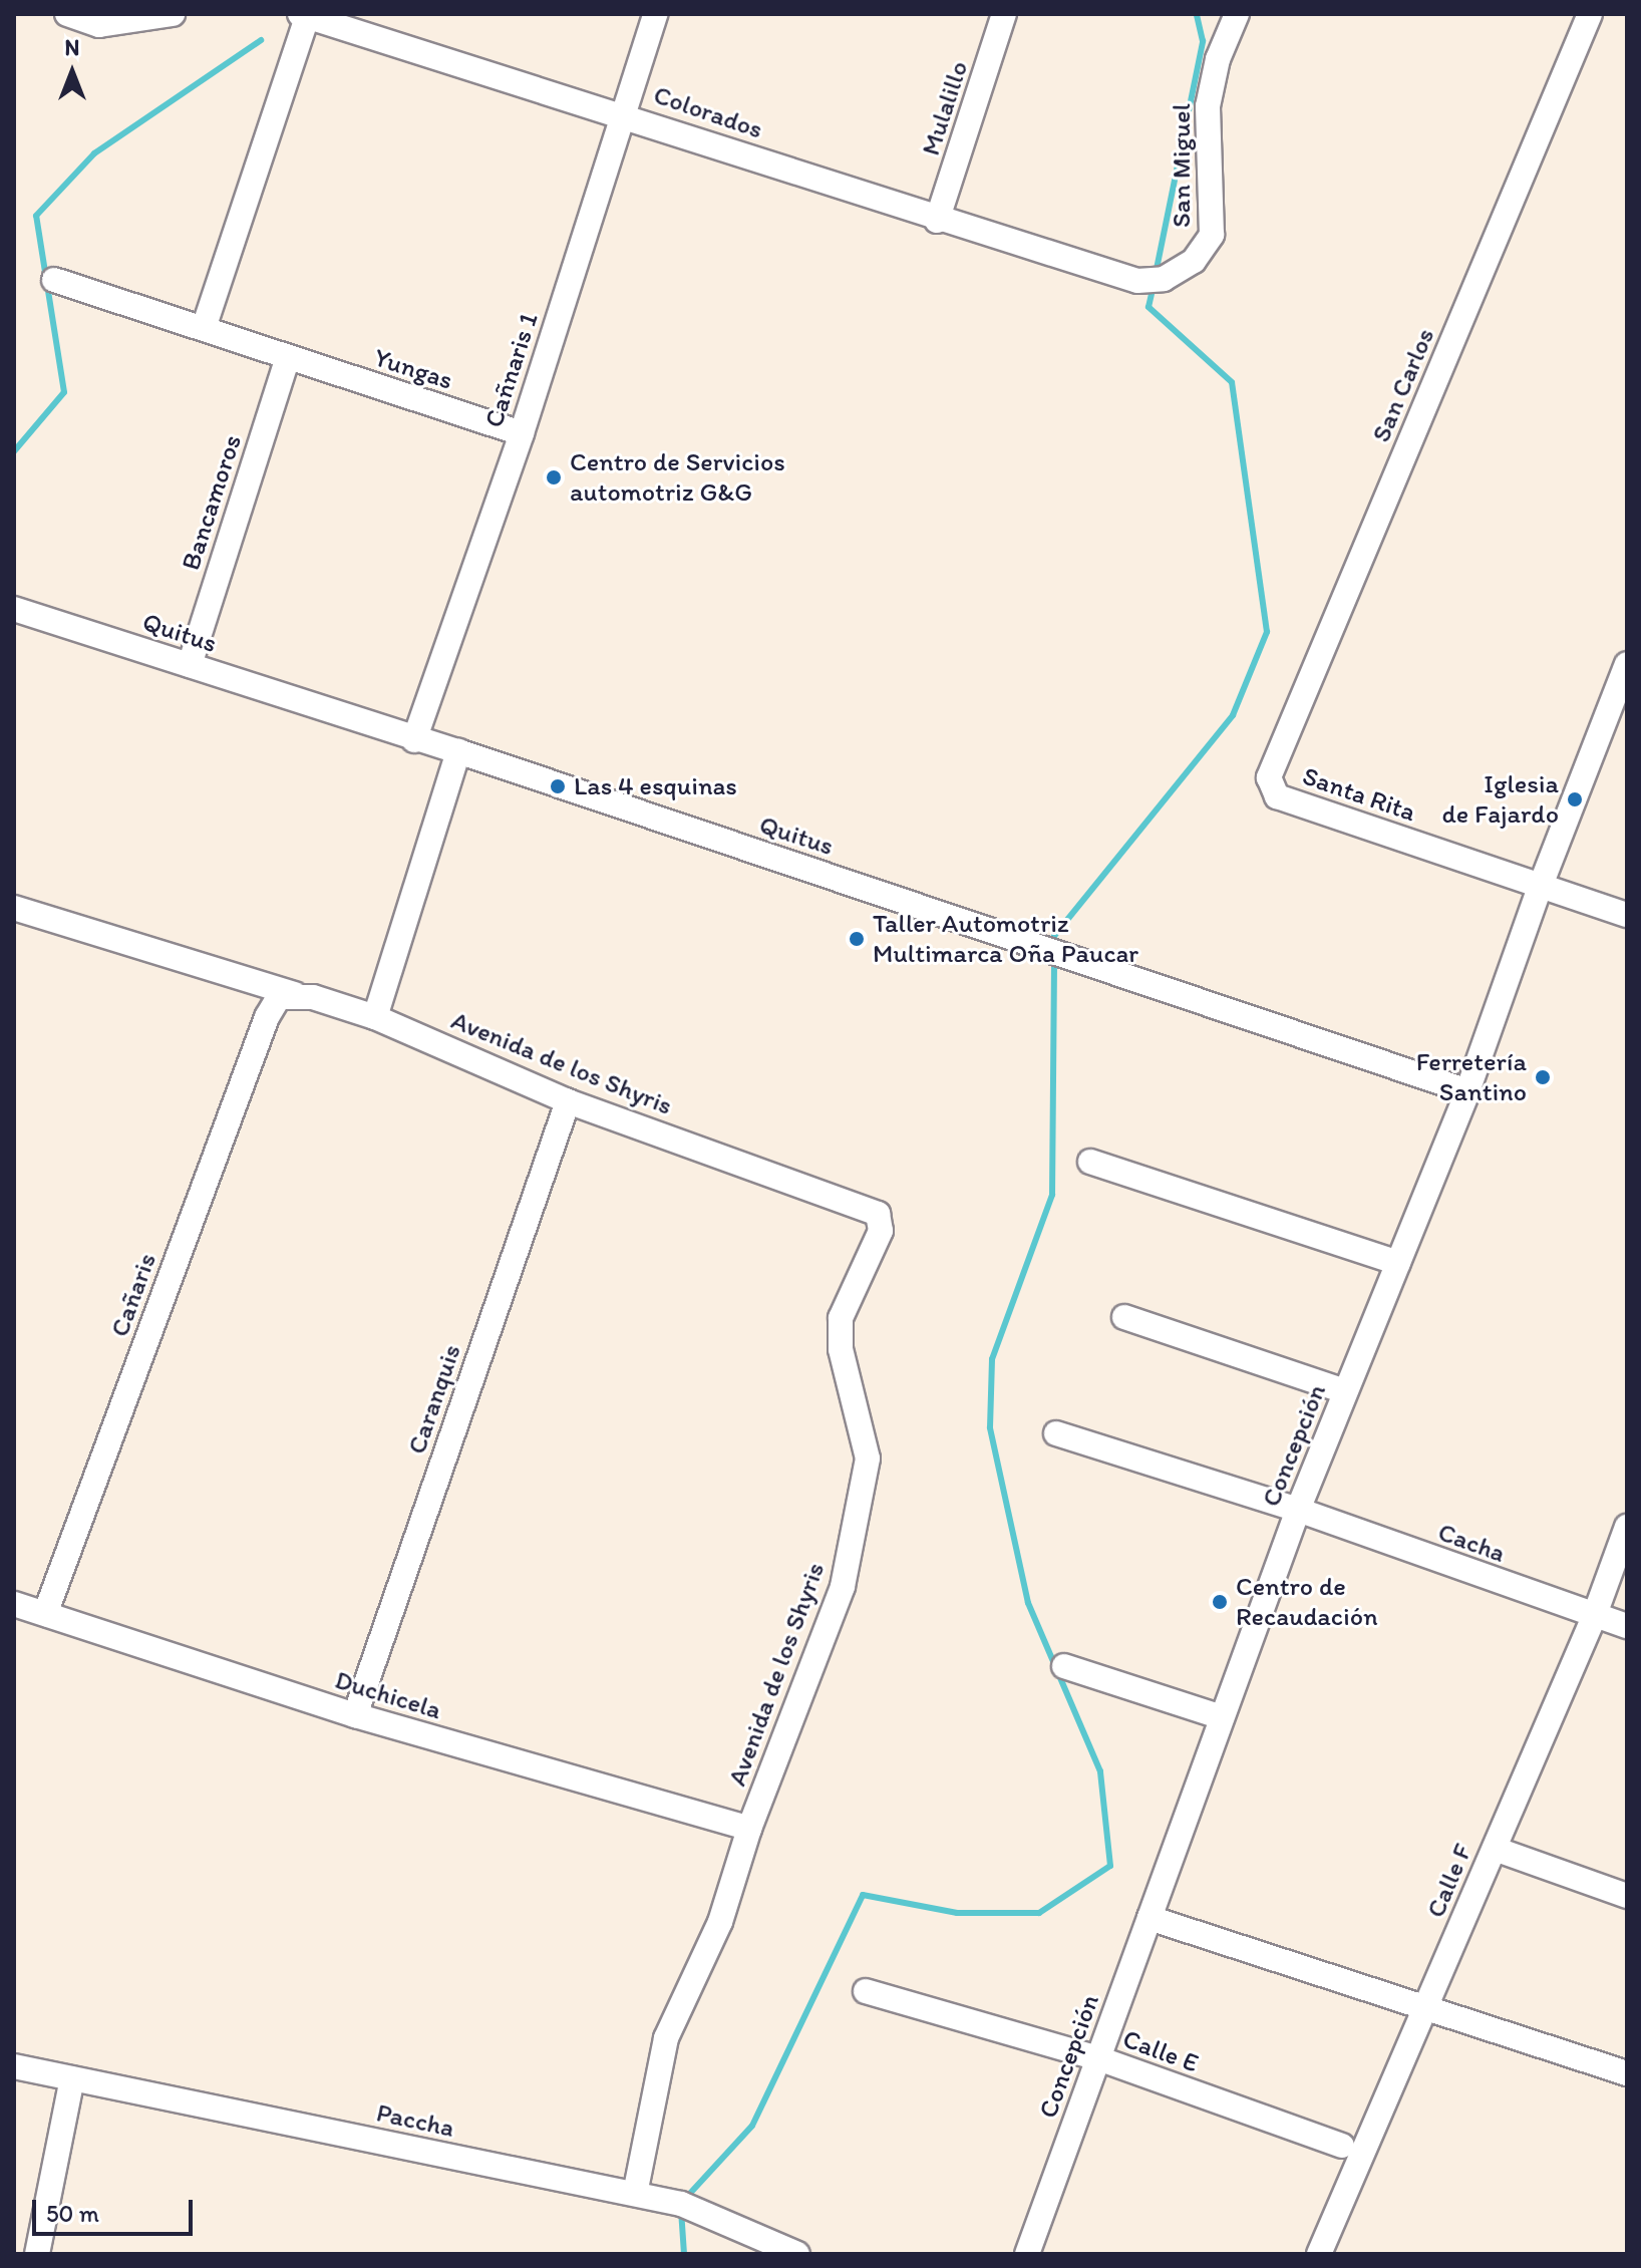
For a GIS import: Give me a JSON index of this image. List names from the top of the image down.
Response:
{
  "streets": {
    "street": [
      "Mulalillo",
      "Colorados",
      "San Miguel",
      "Yungas",
      "Cañnaris 1",
      "San Carlos",
      "Bancamoros",
      "Quitus",
      "Santa Rita",
      "Avenida de los Shyris",
      "Cañaris",
      "Caranquis",
      "Concepción",
      "Cacha",
      "Duchicela",
      "Calle F",
      "Calle E",
      "Paccha"
    ]
  },
  "crossings": [
    ["Mulalillo", "Colorados"],
    ["Colorados", "San Miguel"],
    ["Colorados", "Cañnaris 1"],
    ["Yungas", "Cañnaris 1"],
    ["Yungas", "Bancamoros"],
    ["Cañnaris 1", "Quitus"],
    ["San Carlos", "Santa Rita"],
    ["Bancamoros", "Quitus"],
    ["Quitus", "Concepción"],
    ["Santa Rita", "Concepción"],
    ["Avenida de los Shyris", "Cañaris"],
    ["Avenida de los Shyris", "Caranquis"],
    ["Avenida de los Shyris", "Duchicela"],
    ["Avenida de los Shyris", "Paccha"],
    ["Cañaris", "Duchicela"],
    ["Caranquis", "Duchicela"],
    ["Concepción", "Cacha"],
    ["Concepción", "Calle E"],
    ["Cacha", "Calle F"]
  ],
  "places": [
    "Centro de Servicios automotriz G&G",
    "Las 4 esquinas",
    "Iglesia de Fajardo",
    "Taller Automotriz Multimarca Oña Paucar",
    "Ferretería Santino",
    "Centro de Recaudación"
  ],
  "scale_bar": "50 m",
  "north": "top"
}
